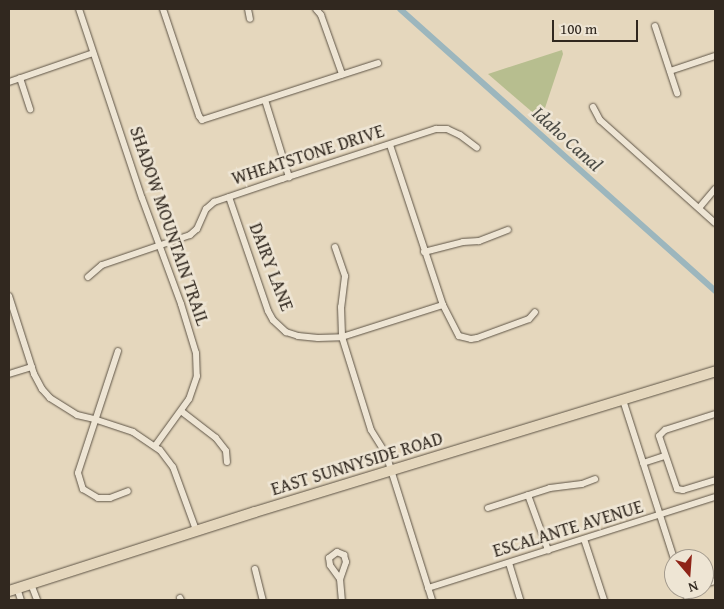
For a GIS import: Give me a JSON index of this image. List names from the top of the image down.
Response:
{
  "streets": {
    "main road": ["EAST SUNNYSIDE ROAD"],
    "street": [
      "WHEATSTONE DRIVE",
      "SHADOW MOUNTAIN TRAIL",
      "DAIRY LANE",
      "ESCALANTE AVENUE"
    ]
  },
  "crossings": [
    ["WHEATSTONE DRIVE", "SHADOW MOUNTAIN TRAIL"],
    ["WHEATSTONE DRIVE", "DAIRY LANE"]
  ],
  "water": ["Idaho Canal"],
  "scale_bar": "100 m",
  "north": "bottom"
}
